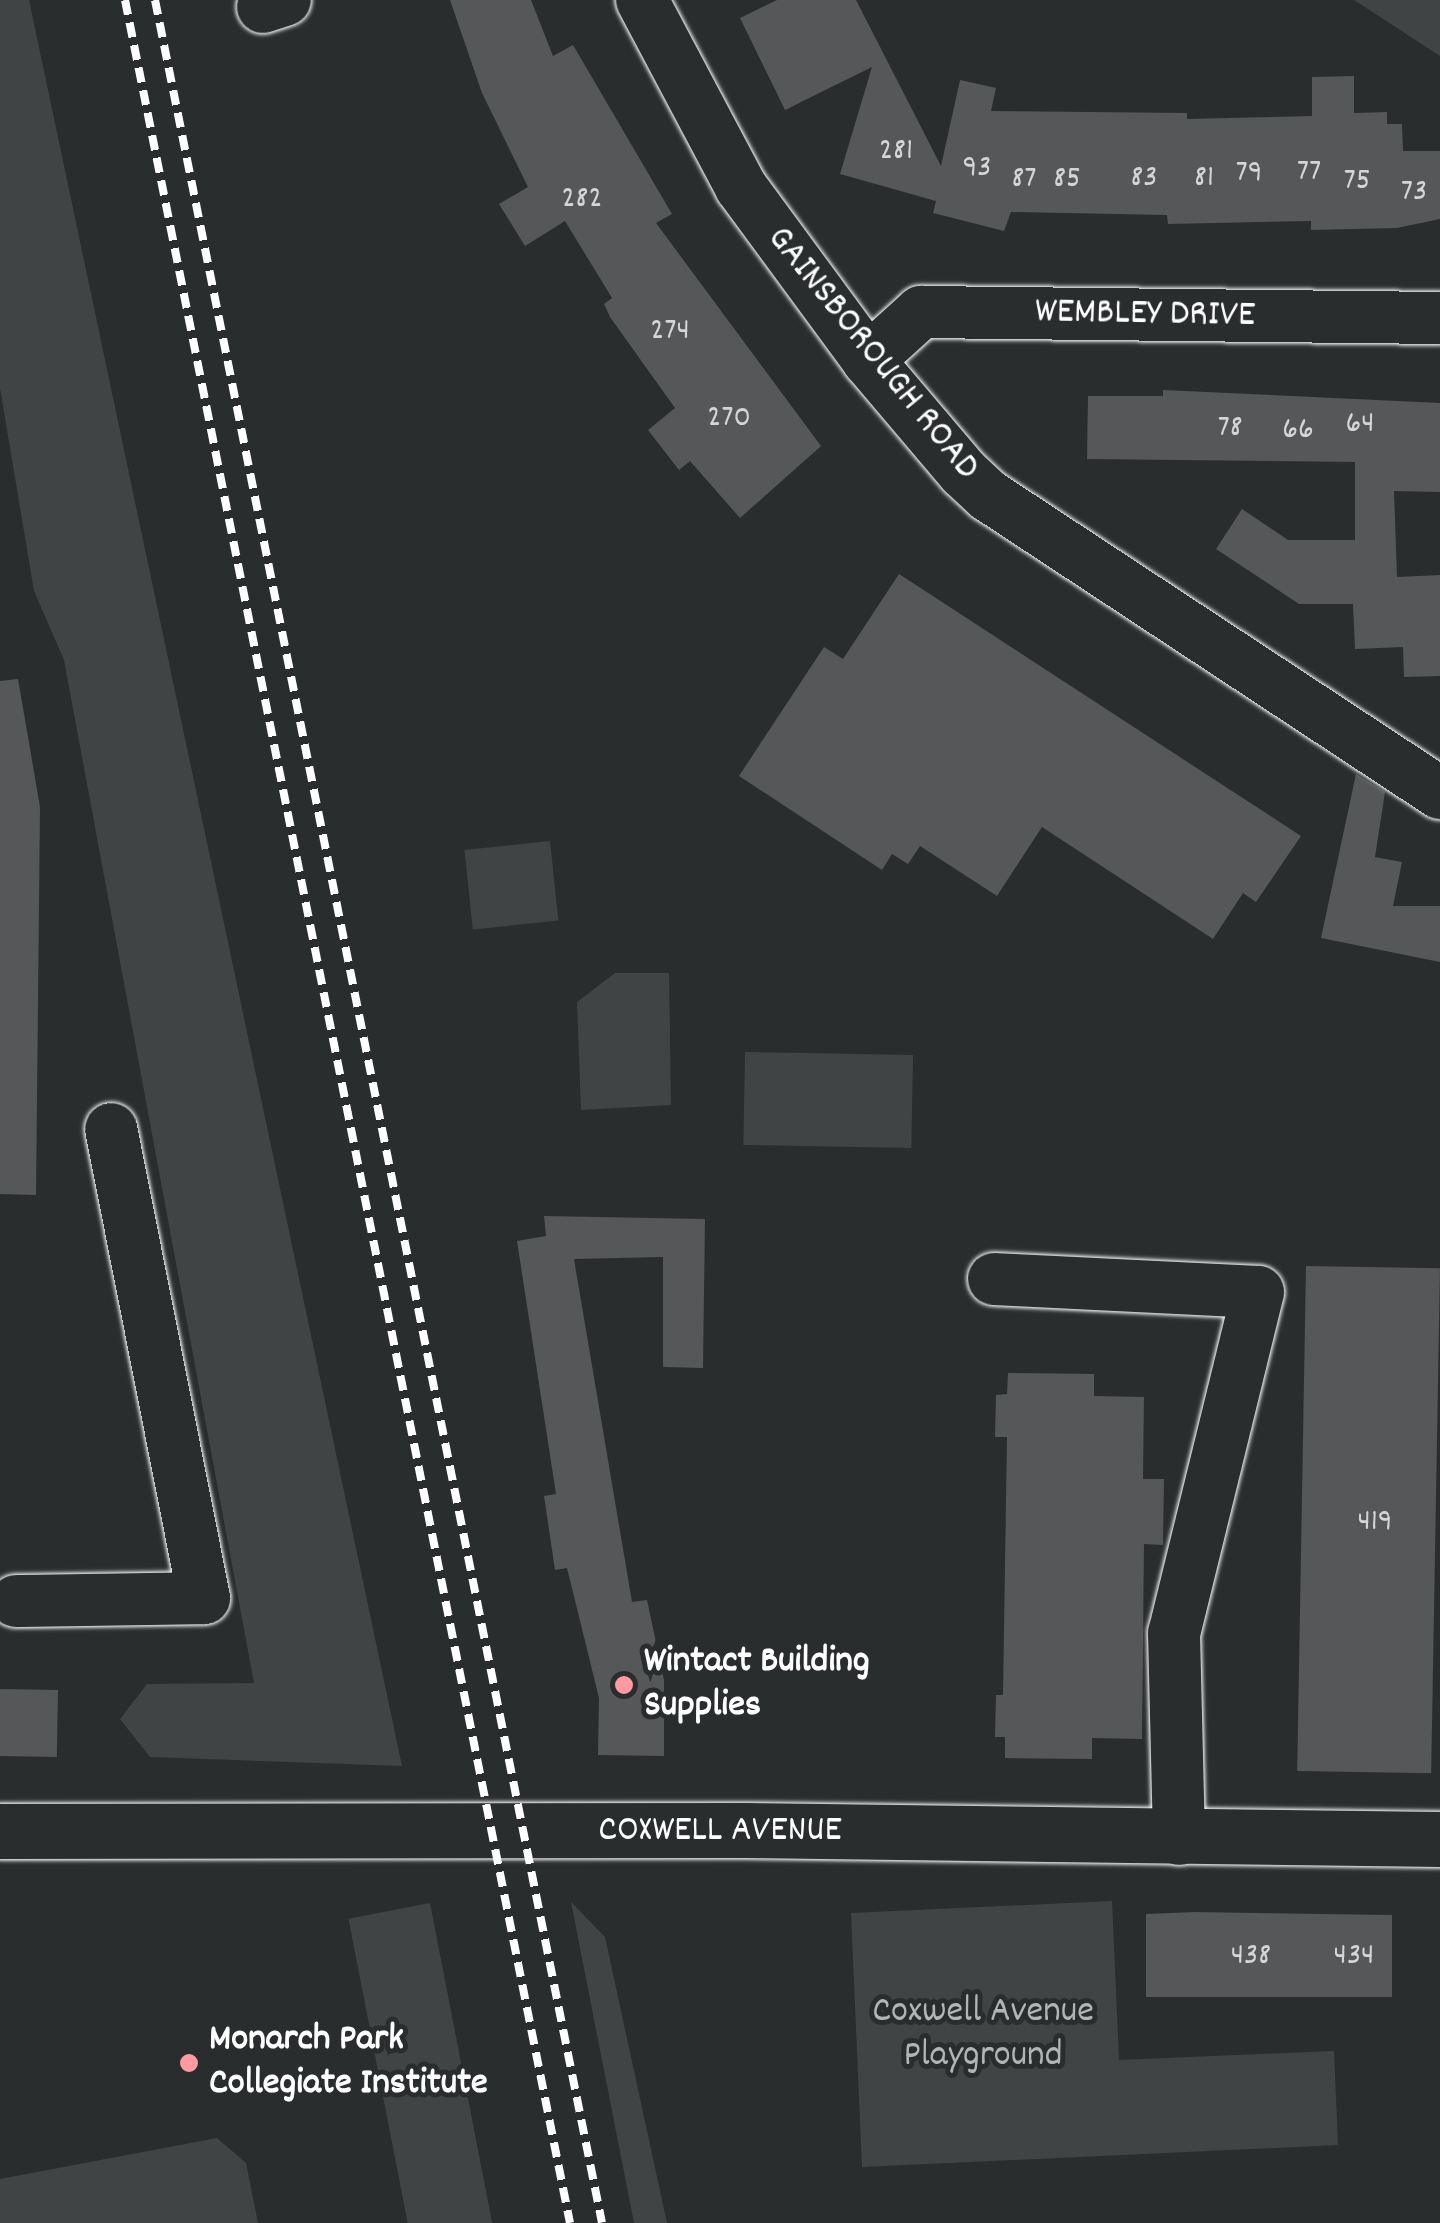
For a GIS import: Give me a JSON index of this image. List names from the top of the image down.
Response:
{
  "streets": {
    "main road": ["COXWELL AVENUE"],
    "street": ["WEMBLEY DRIVE", "GAINSBOROUGH ROAD"]
  },
  "crossings": [
    ["WEMBLEY DRIVE", "GAINSBOROUGH ROAD"]
  ],
  "parks": ["Coxwell Avenue Playground"],
  "places": ["Wintact Building Supplies", "Monarch Park Collegiate Institute"],
  "house_numbers": [
    "281",
    "93",
    "77",
    "79",
    "83",
    "81",
    "87",
    "85",
    "75",
    "73",
    "282",
    "274",
    "270",
    "64",
    "78",
    "66",
    "419",
    "438",
    "434"
  ]
}
